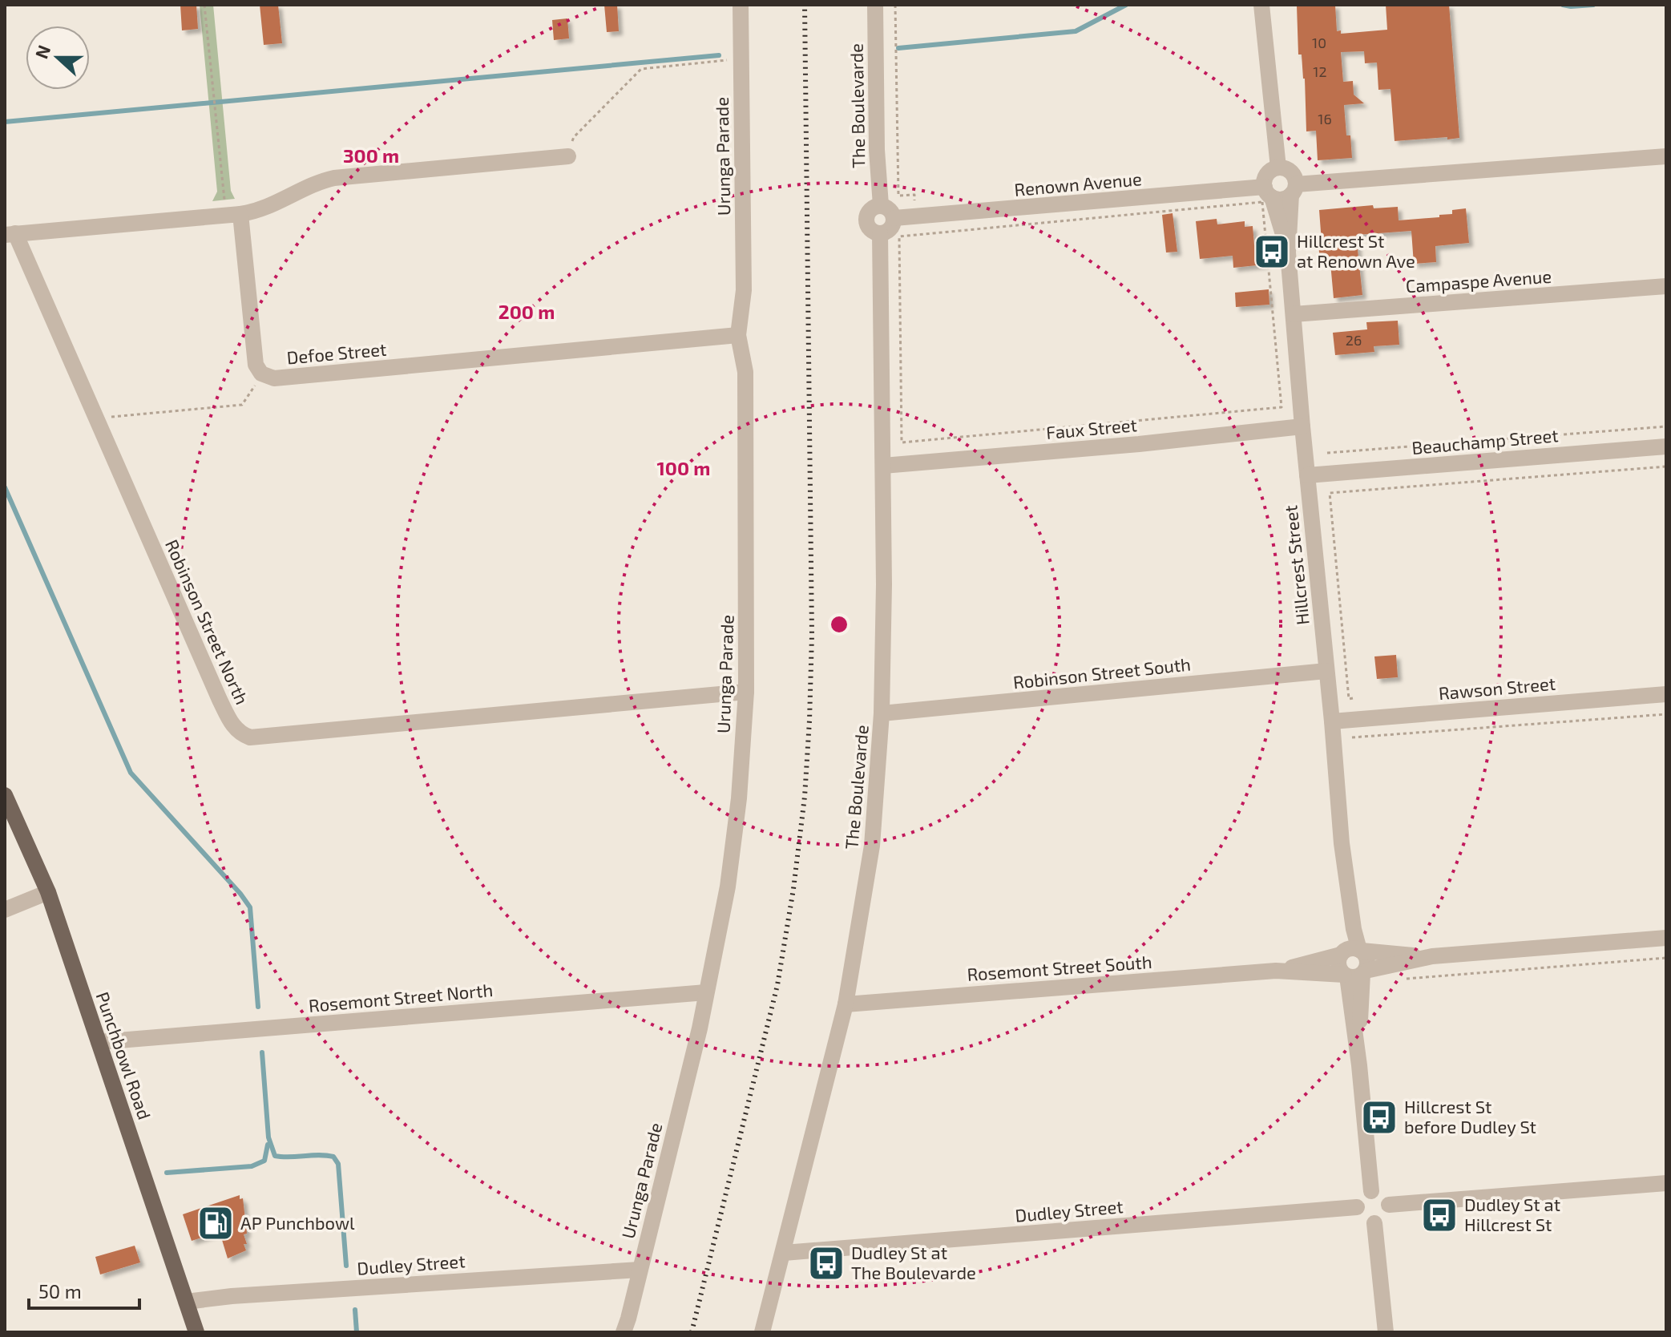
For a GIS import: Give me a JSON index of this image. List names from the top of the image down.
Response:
{
  "streets": {
    "main road": ["Punchbowl Road"],
    "street": [
      "The Boulevarde",
      "Urunga Parade",
      "Renown Avenue",
      "Campaspe Avenue",
      "Defoe Street",
      "Faux Street",
      "Beauchamp Street",
      "Hillcrest Street",
      "Robinson Street North",
      "Robinson Street South",
      "Rawson Street",
      "Rosemont Street South",
      "Rosemont Street North",
      "Dudley Street"
    ]
  },
  "crossings": [
    ["The Boulevarde", "Renown Avenue"],
    ["The Boulevarde", "Faux Street"],
    ["The Boulevarde", "Robinson Street South"],
    ["The Boulevarde", "Rosemont Street South"],
    ["The Boulevarde", "Dudley Street"],
    ["Urunga Parade", "Defoe Street"],
    ["Urunga Parade", "Robinson Street North"],
    ["Urunga Parade", "Rosemont Street North"],
    ["Urunga Parade", "Dudley Street"],
    ["Renown Avenue", "Hillcrest Street"],
    ["Campaspe Avenue", "Hillcrest Street"],
    ["Faux Street", "Hillcrest Street"],
    ["Beauchamp Street", "Hillcrest Street"],
    ["Hillcrest Street", "Robinson Street South"],
    ["Hillcrest Street", "Rawson Street"],
    ["Hillcrest Street", "Rosemont Street South"],
    ["Rosemont Street North", "Punchbowl Road"],
    ["Punchbowl Road", "Dudley Street"]
  ],
  "places": {
    "bus stop": [
      "Hillcrest St at Renown Ave",
      "Hillcrest St before Dudley St",
      "Dudley St at Hillcrest St",
      "Dudley St at The Boulevarde"
    ],
    "fuel station": ["AP Punchbowl"]
  },
  "house_numbers": [
    "10",
    "12",
    "16",
    "26"
  ],
  "scale_bar": "50 m",
  "north": "left",
  "rings": ["300 m", "200 m", "100 m"]
}
